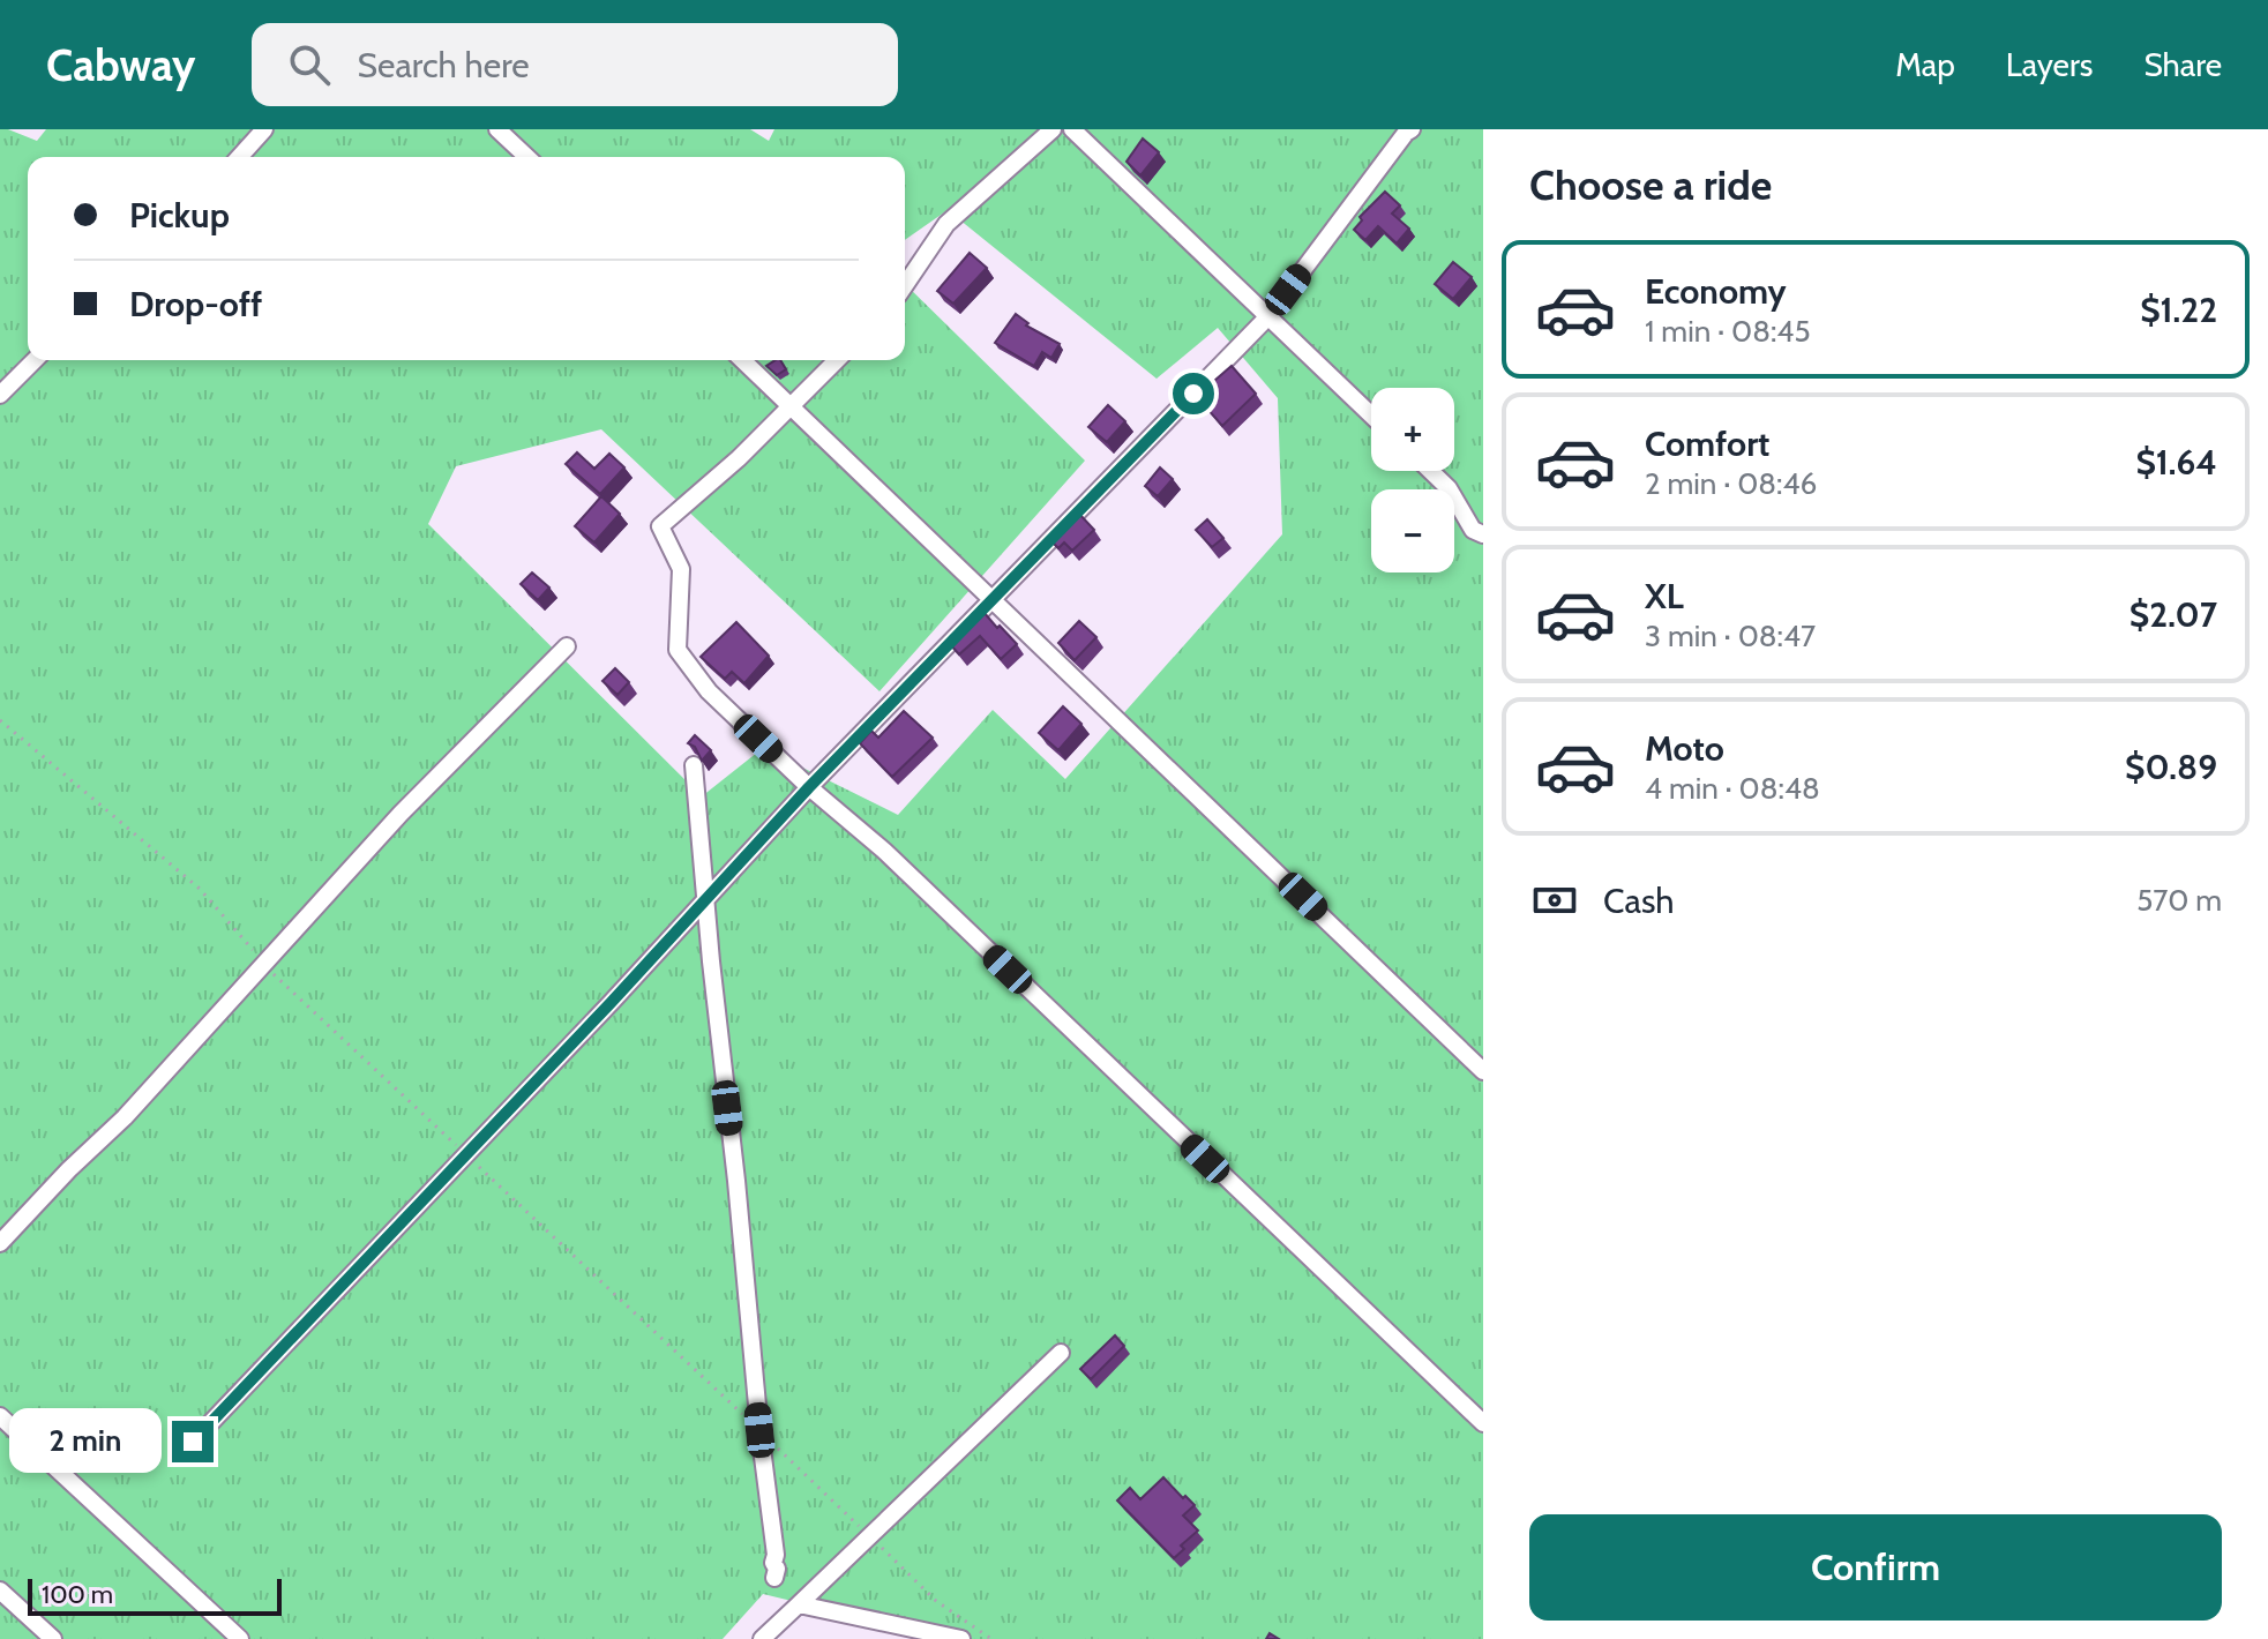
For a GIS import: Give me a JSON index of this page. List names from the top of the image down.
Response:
{
  "scale_bar": "100 m",
  "page": {
    "header": "Cabway",
    "search": "Search here",
    "nav": ["Map", "Layers", "Share"],
    "heading": "Choose a ride",
    "banner": ["Pickup", "Drop-off"],
    "list": [
      {
        "name": "Economy",
        "note": "1 min · 08:45",
        "value": "$1.22"
      },
      {
        "name": "Comfort",
        "note": "2 min · 08:46",
        "value": "$1.64"
      },
      {
        "name": "XL",
        "note": "3 min · 08:47",
        "value": "$2.07"
      },
      {
        "name": "Moto",
        "note": "4 min · 08:48",
        "value": "$0.89"
      }
    ],
    "map_buttons": ["+", "−"],
    "pay": ["Cash", "570 m"],
    "bubble": "2 min",
    "buttons": "Confirm",
    "scale": "100 m"
  }
}
